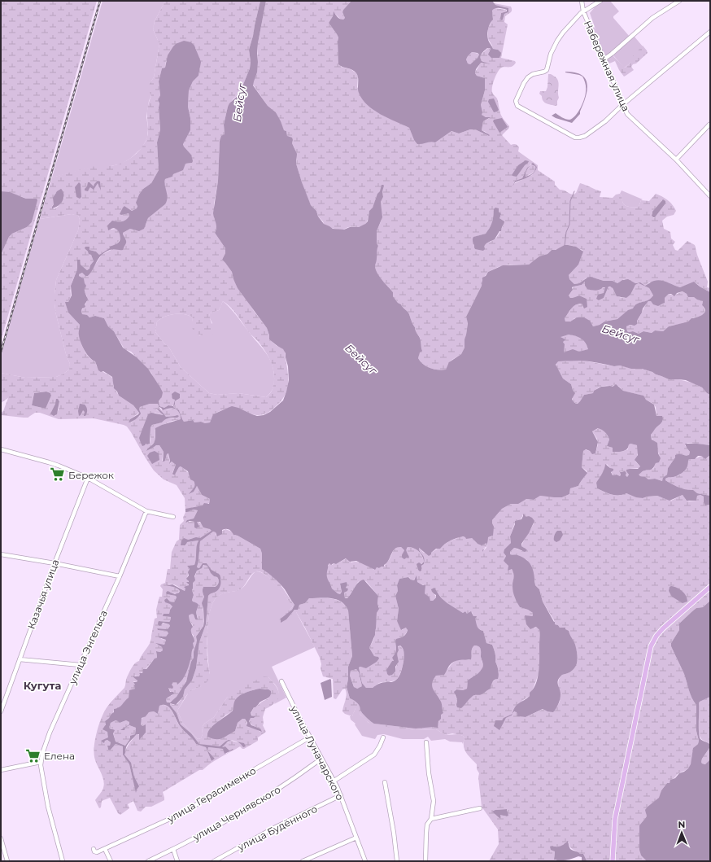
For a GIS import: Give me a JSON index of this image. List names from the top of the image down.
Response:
{
  "streets": {
    "street": [
      "Набережная улица",
      "Казачья улица",
      "улица Энгельса",
      "улица Луначарского",
      "улица Герасименко",
      "улица Чернявского",
      "улица Будённого"
    ]
  },
  "crossings": [
    ["улица Луначарского", "улица Герасименко"],
    ["улица Луначарского", "улица Чернявского"],
    ["улица Луначарского", "улица Будённого"]
  ],
  "districts": ["Кугута"],
  "water": ["Бейсуг"],
  "places": {
    "supermarket": ["Бережок", "Елена"]
  },
  "north": "top"
}
